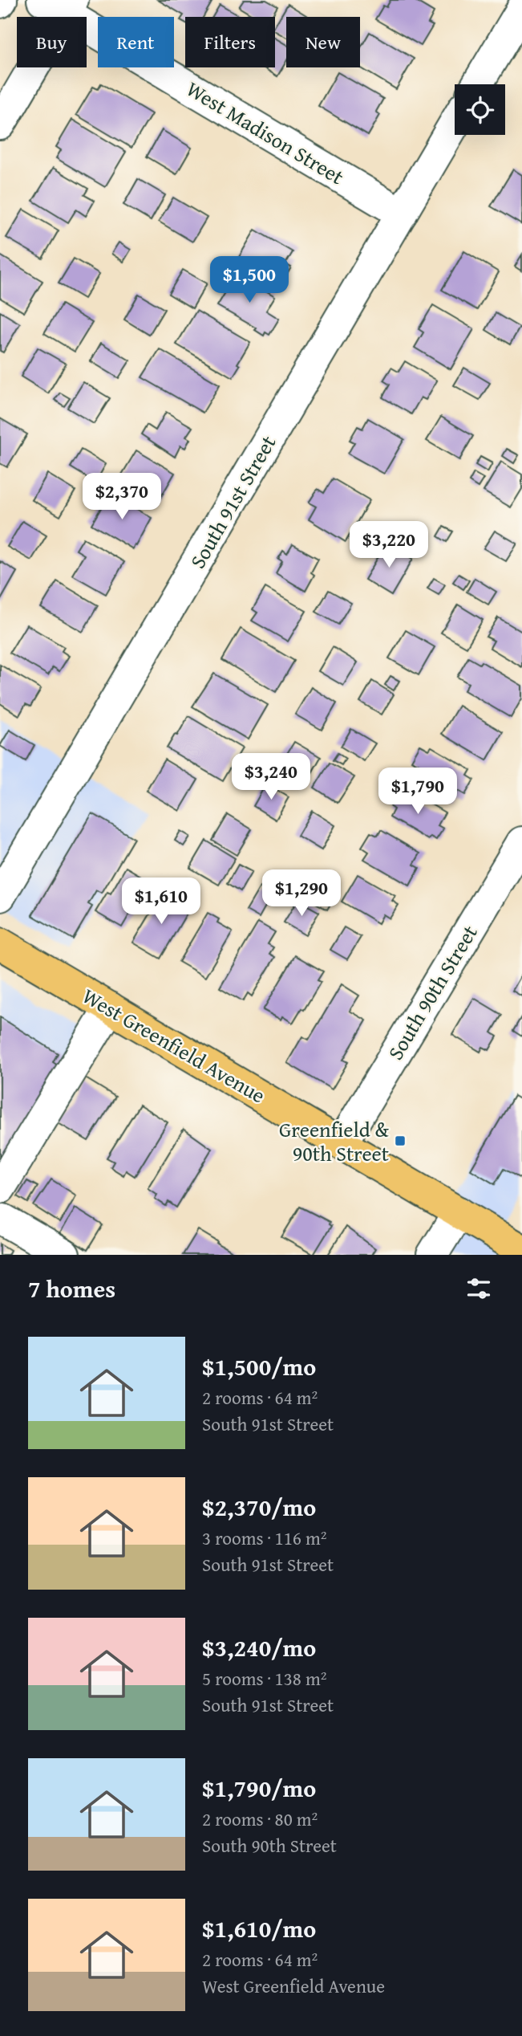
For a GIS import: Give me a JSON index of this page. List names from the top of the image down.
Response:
{
  "streets": {
    "main road": ["West Greenfield Avenue"],
    "street": ["West Madison Street", "South 91st Street", "South 90th Street"]
  },
  "crossings": [
    ["West Madison Street", "South 91st Street"],
    ["South 90th Street", "West Greenfield Avenue"]
  ],
  "places": {
    "transit": ["Greenfield & 90th Street"]
  },
  "page": {
    "chip": [
      "Buy",
      "Rent",
      "Filters",
      "New"
    ],
    "price": [
      "$1,500",
      "$2,370",
      "$3,220",
      "$3,240",
      "$1,790",
      "$1,290",
      "$1,610"
    ],
    "heading": "7 homes",
    "list": [
      {
        "name": "$1,500/mo",
        "note": "2 rooms · 64 m² · South 91st Street"
      },
      {
        "name": "$2,370/mo",
        "note": "3 rooms · 116 m² · South 91st Street"
      },
      {
        "name": "$3,240/mo",
        "note": "5 rooms · 138 m² · South 91st Street"
      },
      {
        "name": "$1,790/mo",
        "note": "2 rooms · 80 m² · South 90th Street"
      },
      {
        "name": "$1,610/mo",
        "note": "2 rooms · 64 m² · West Greenfield Avenue"
      }
    ]
  }
}
